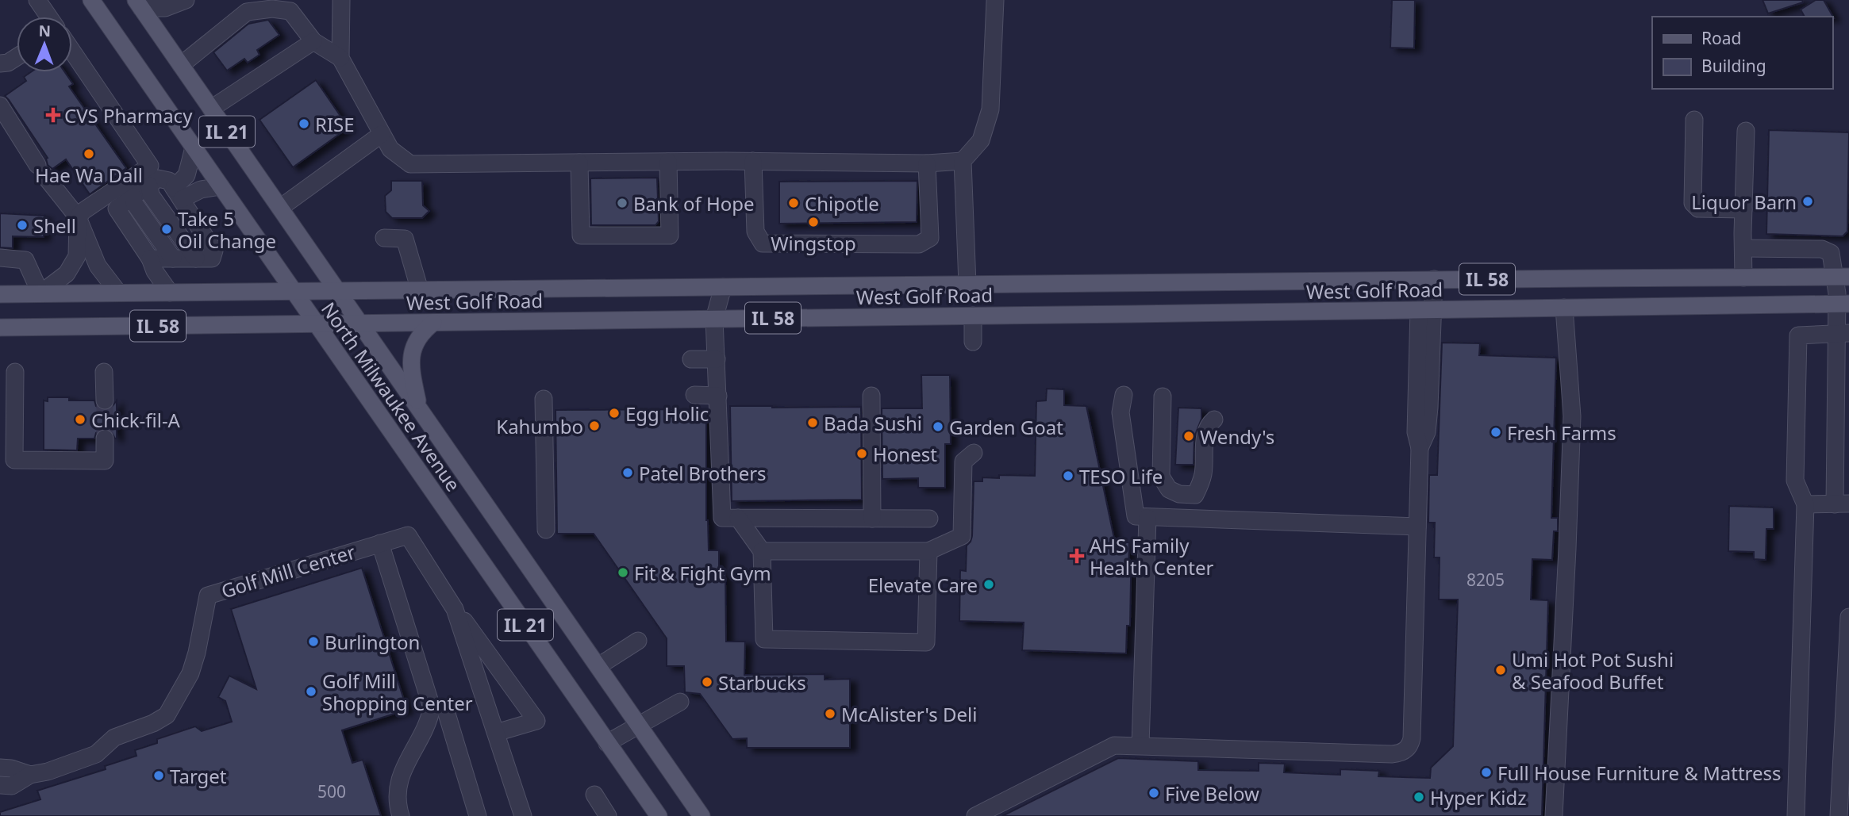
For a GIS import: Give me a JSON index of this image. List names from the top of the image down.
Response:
{
  "streets": {
    "main road": [
      "IL 21",
      "IL 58",
      "West Golf Road",
      "North Milwaukee Avenue"
    ],
    "street": ["Golf Mill Center"]
  },
  "crossings": [
    ["West Golf Road", "North Milwaukee Avenue"]
  ],
  "places": {
    "health": ["CVS Pharmacy", "AHS Family Health Center"],
    "other": [
      "RISE",
      "Hae Wa Dall",
      "Liquor Barn",
      "Bank of Hope",
      "Chipotle",
      "Wingstop",
      "Shell",
      "Take 5 Oil Change",
      "Egg Holic",
      "Chick-fil-A",
      "Bada Sushi",
      "Kahumbo",
      "Garden Goat",
      "Fresh Farms",
      "Wendy's",
      "Honest",
      "Patel Brothers",
      "TESO Life",
      "Fit & Fight Gym",
      "Elevate Care",
      "Burlington",
      "Umi Hot Pot Sushi & Seafood Buffet",
      "Starbucks",
      "Golf Mill Shopping Center",
      "McAlister's Deli",
      "Full House Furniture & Mattress",
      "Target",
      "Five Below",
      "Hyper Kidz"
    ]
  },
  "house_numbers": ["8205", "500"],
  "legend": ["Road", "Building"],
  "north": "top"
}
